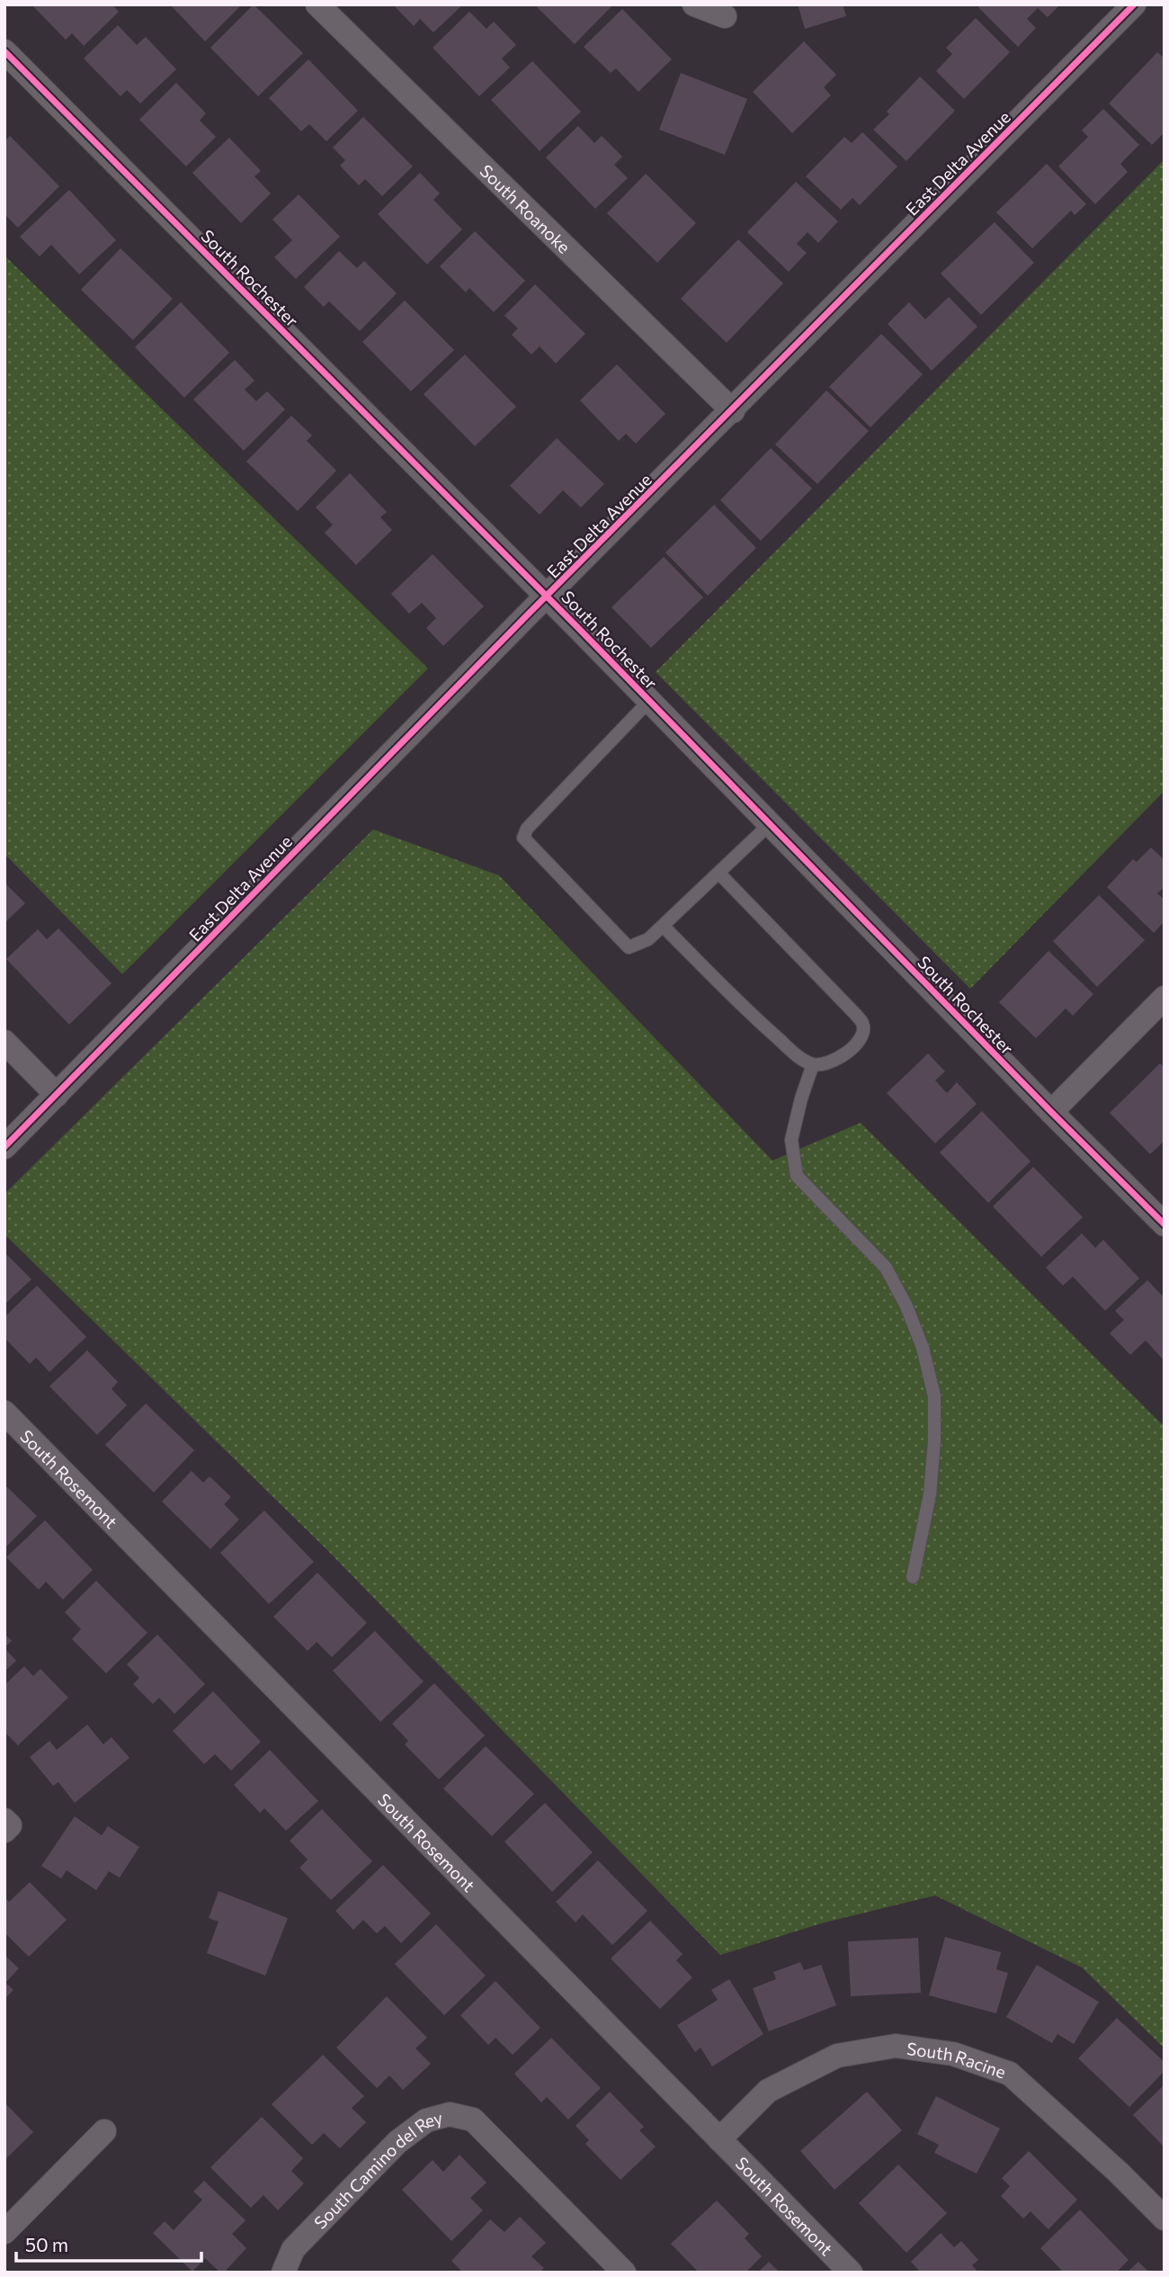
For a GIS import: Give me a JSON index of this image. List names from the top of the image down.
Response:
{
  "streets": {
    "street": [
      "East Delta Avenue",
      "South Roanoke",
      "South Rochester",
      "South Rosemont",
      "South Racine",
      "South Camino del Rey"
    ]
  },
  "crossings": [
    ["East Delta Avenue", "South Roanoke"],
    ["East Delta Avenue", "South Rochester"],
    ["South Rosemont", "South Racine"]
  ],
  "scale_bar": "50 m"
}
